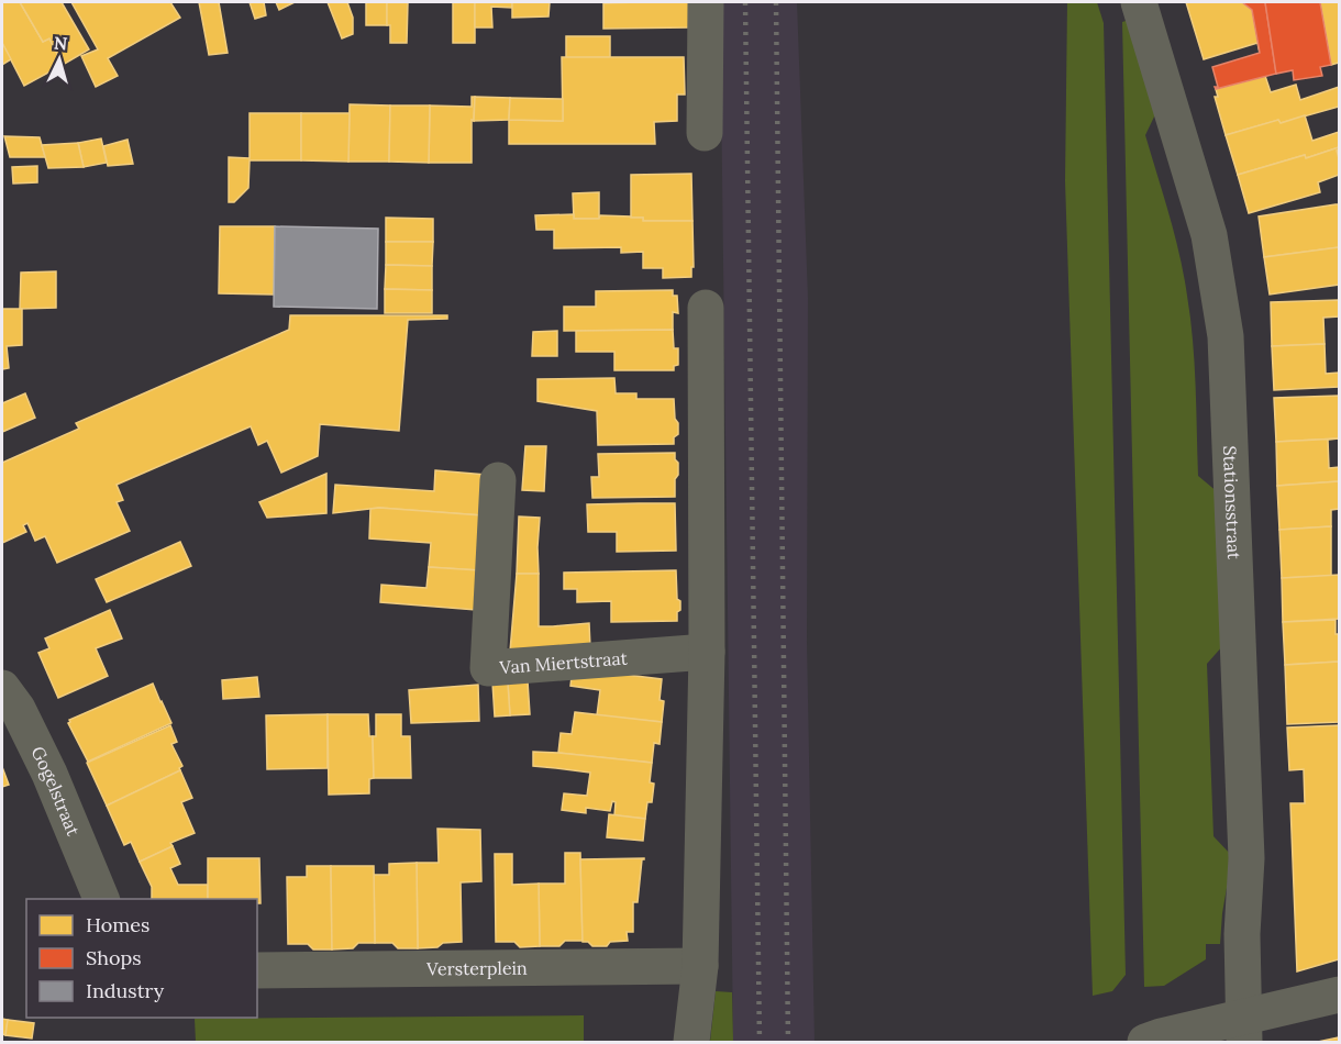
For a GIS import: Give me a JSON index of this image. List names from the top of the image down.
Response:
{
  "streets": {
    "street": [
      "Stationsstraat",
      "Van Miertstraat",
      "Gogelstraat",
      "Versterplein"
    ]
  },
  "legend": ["Homes", "Shops", "Industry"],
  "north": "top"
}
